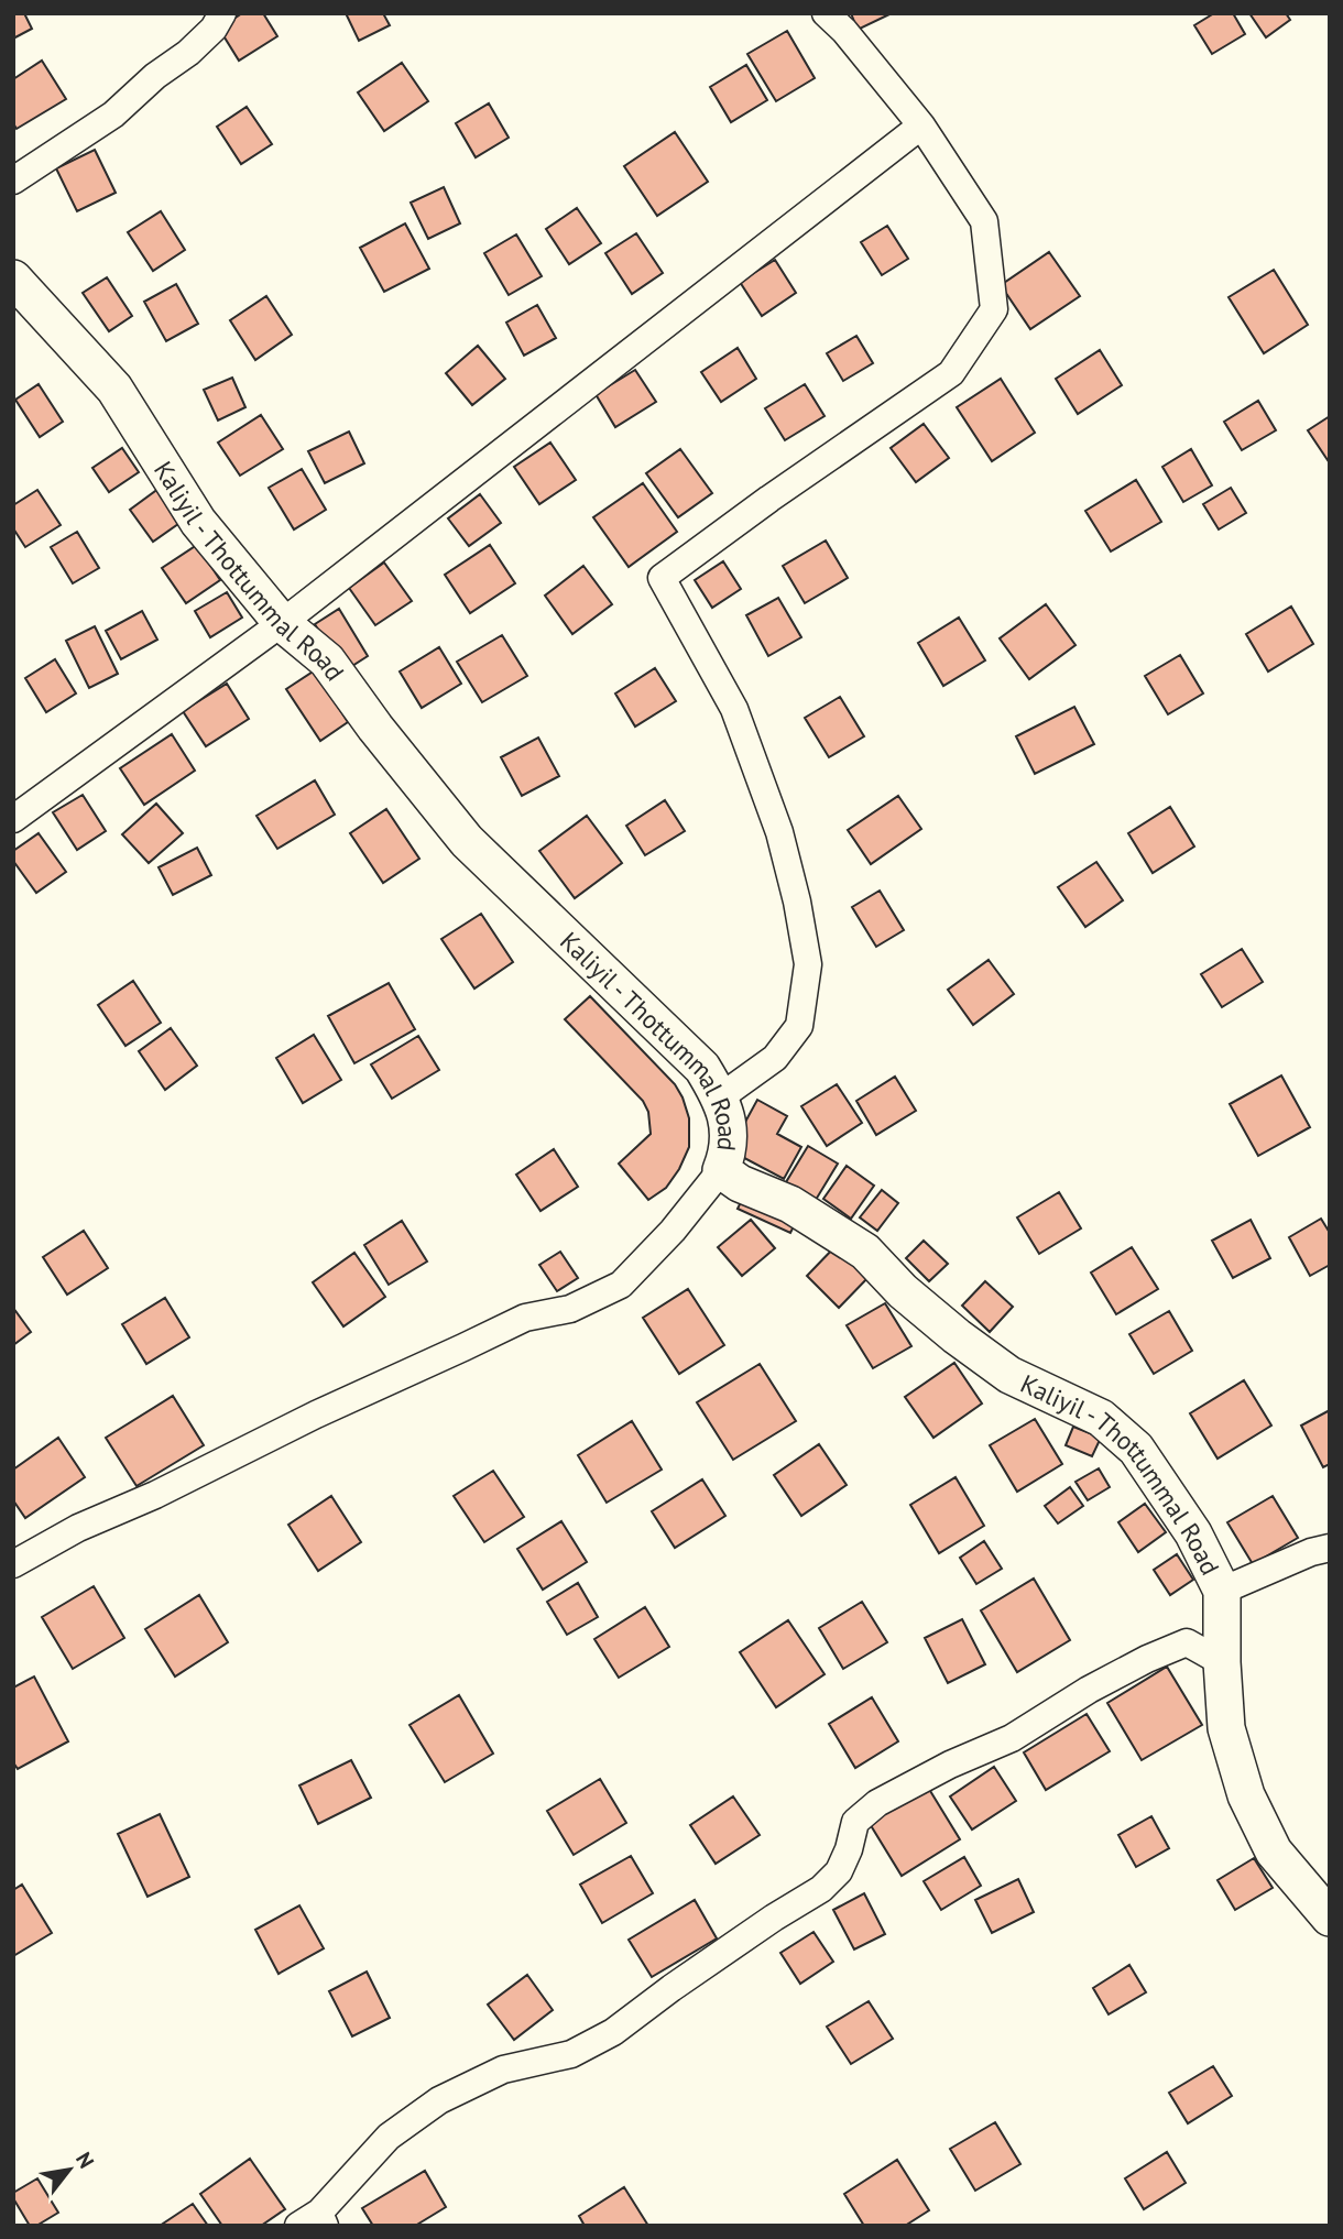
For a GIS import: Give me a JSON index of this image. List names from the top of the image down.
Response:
{
  "streets": {
    "main road": ["Kaliyil - Thottummal Road"]
  },
  "north": "top right"
}
